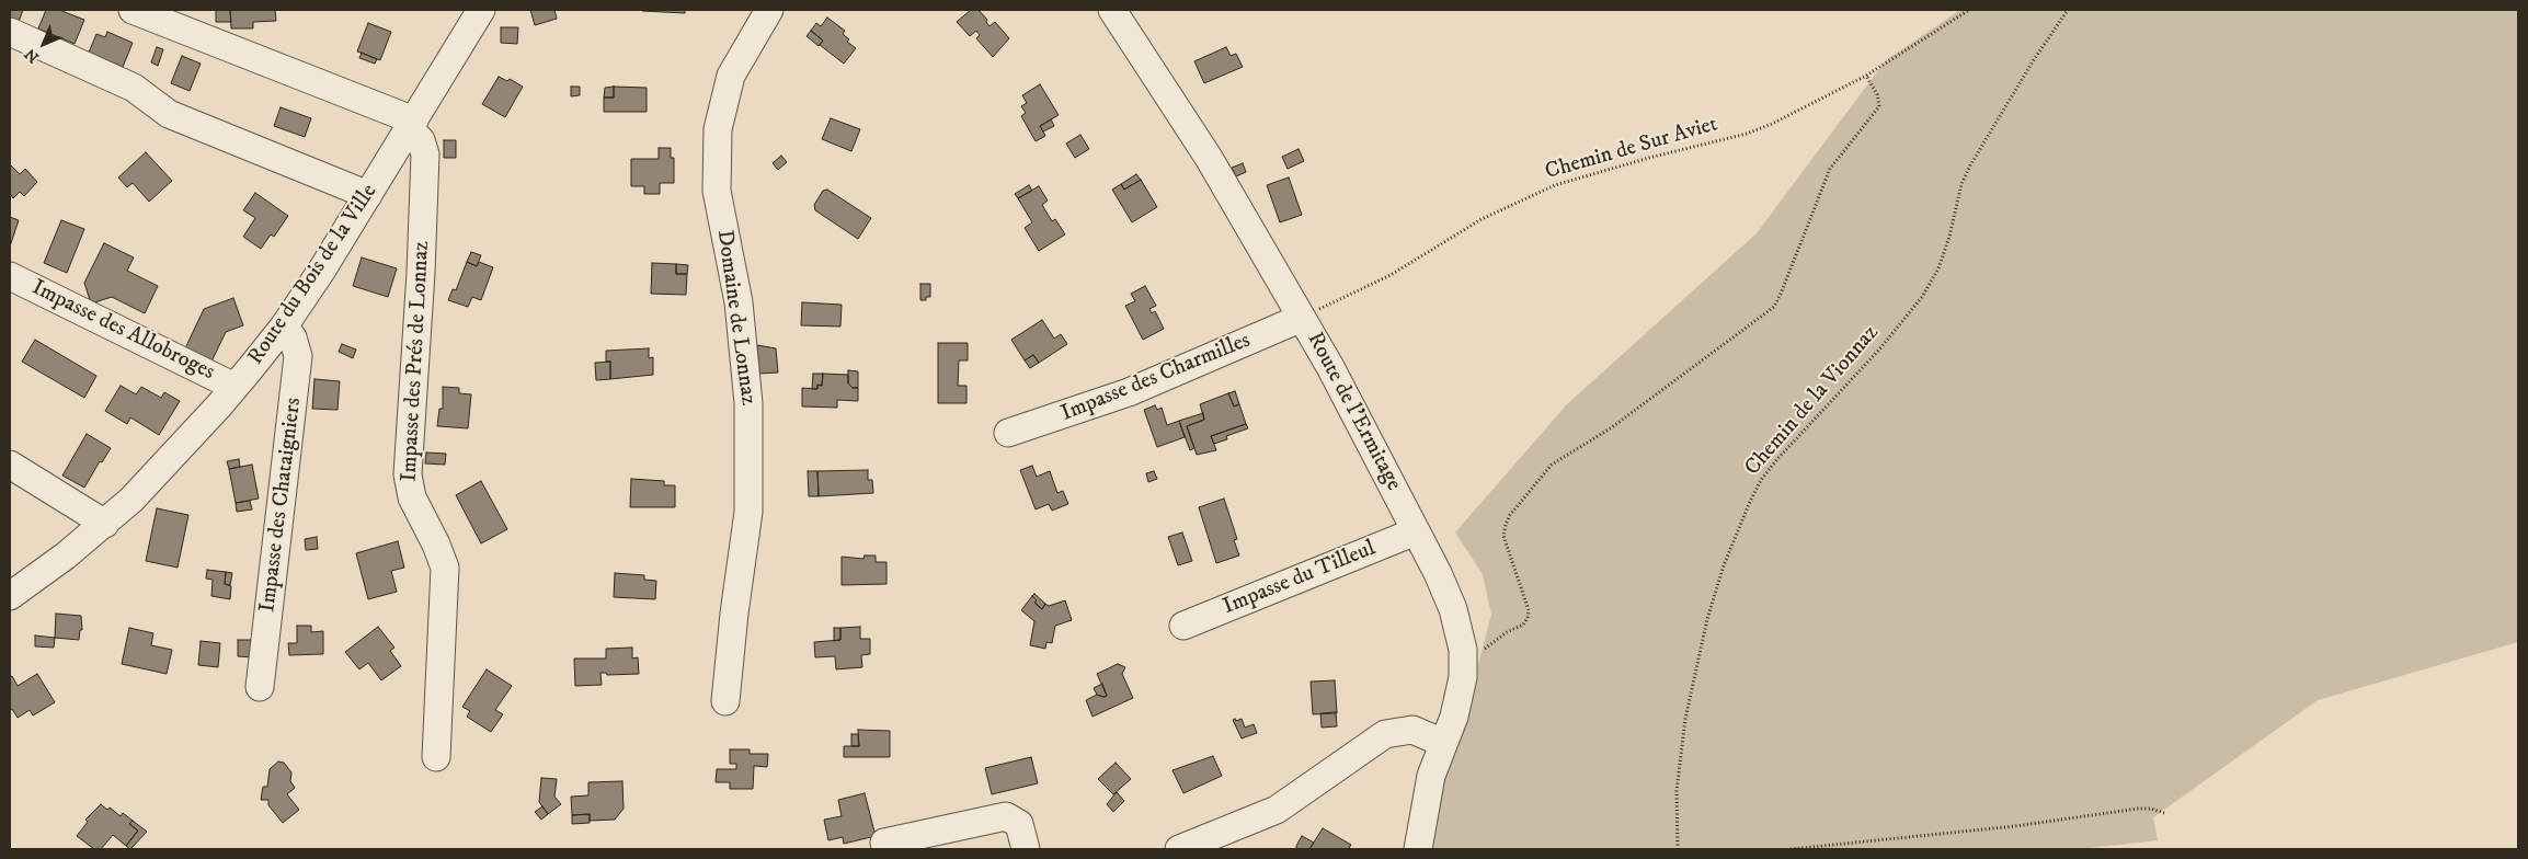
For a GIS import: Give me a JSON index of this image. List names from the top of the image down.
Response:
{
  "streets": {
    "street": [
      "Route du Bois de la Ville",
      "Domaine de Lonnaz",
      "Impasse des Allobroges",
      "Impasse des Prés de Lonnaz",
      "Impasse des Charmilles",
      "Route de l'Ermitage",
      "Impasse des Chataigniers"
    ],
    "path": ["Chemin de Sur Aviet", "Chemin de la Vionnaz"]
  },
  "crossings": [
    ["Chemin de Sur Aviet", "Impasse des Charmilles"],
    ["Chemin de Sur Aviet", "Route de l'Ermitage"],
    ["Route du Bois de la Ville", "Impasse des Allobroges"],
    ["Route du Bois de la Ville", "Impasse des Prés de Lonnaz"],
    ["Route du Bois de la Ville", "Impasse des Chataigniers"],
    ["Impasse des Charmilles", "Route de l'Ermitage"]
  ],
  "north": "bottom left"
}
